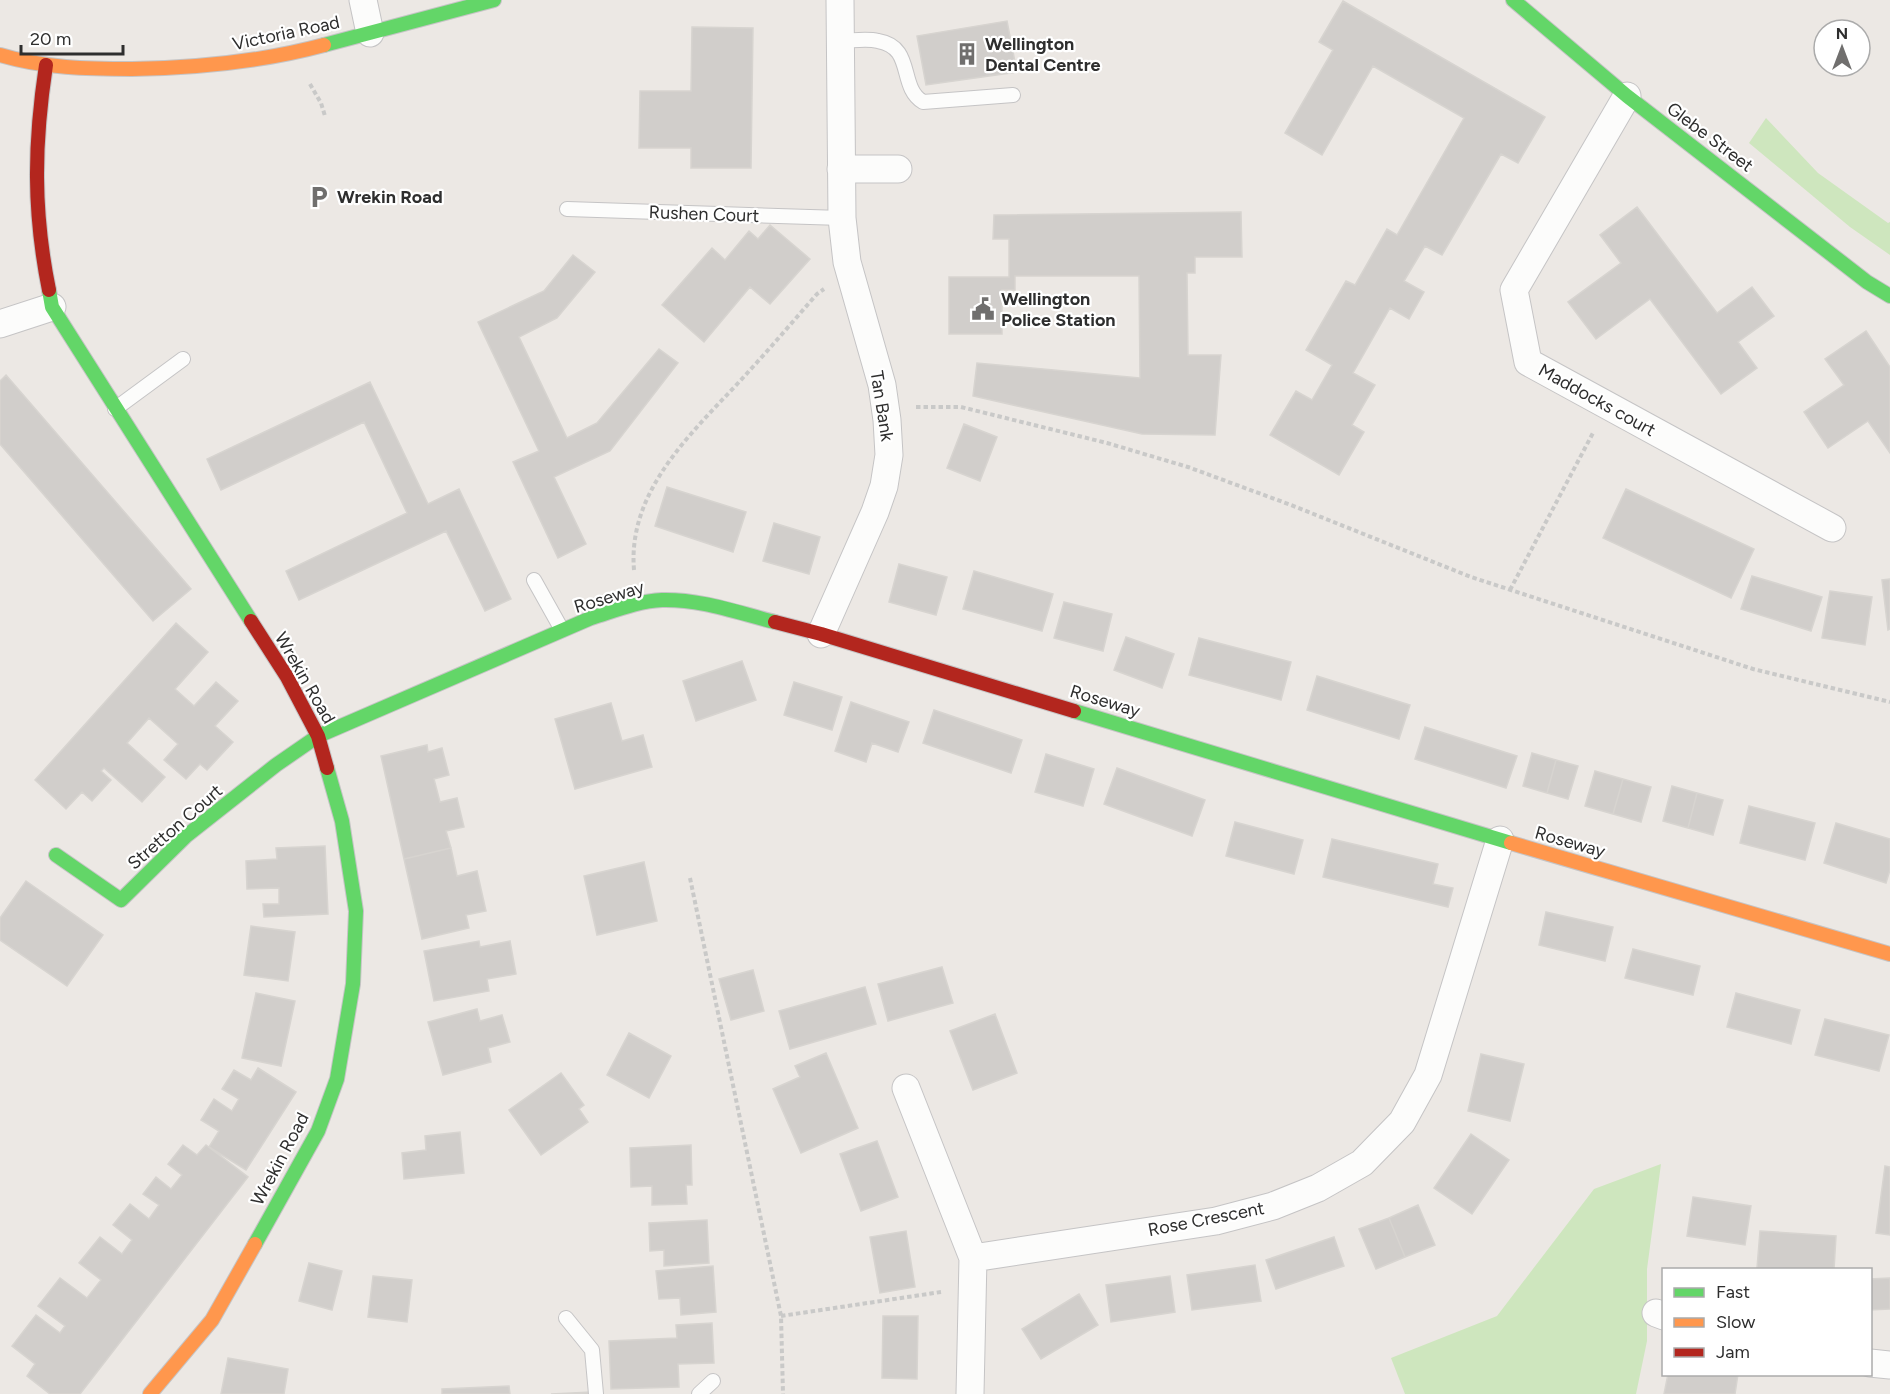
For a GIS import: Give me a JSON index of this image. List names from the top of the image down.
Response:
{
  "streets": {
    "street": [
      "Victoria Road",
      "Glebe Street",
      "Maddocks court",
      "Tan Bank",
      "Roseway",
      "Wrekin Road",
      "Stretton Court",
      "Rose Crescent"
    ],
    "lane": ["Rushen Court"]
  },
  "crossings": [
    ["Victoria Road", "Wrekin Road"],
    ["Glebe Street", "Maddocks court"],
    ["Rushen Court", "Tan Bank"],
    ["Tan Bank", "Roseway"],
    ["Roseway", "Wrekin Road"],
    ["Roseway", "Stretton Court"],
    ["Roseway", "Rose Crescent"],
    ["Wrekin Road", "Stretton Court"]
  ],
  "places": {
    "building": ["Wellington Dental Centre"],
    "parking": ["Wrekin Road"],
    "public building": ["Wellington Police Station"]
  },
  "legend": ["Fast", "Slow", "Jam"],
  "scale_bar": "20 m",
  "north": "top"
}
